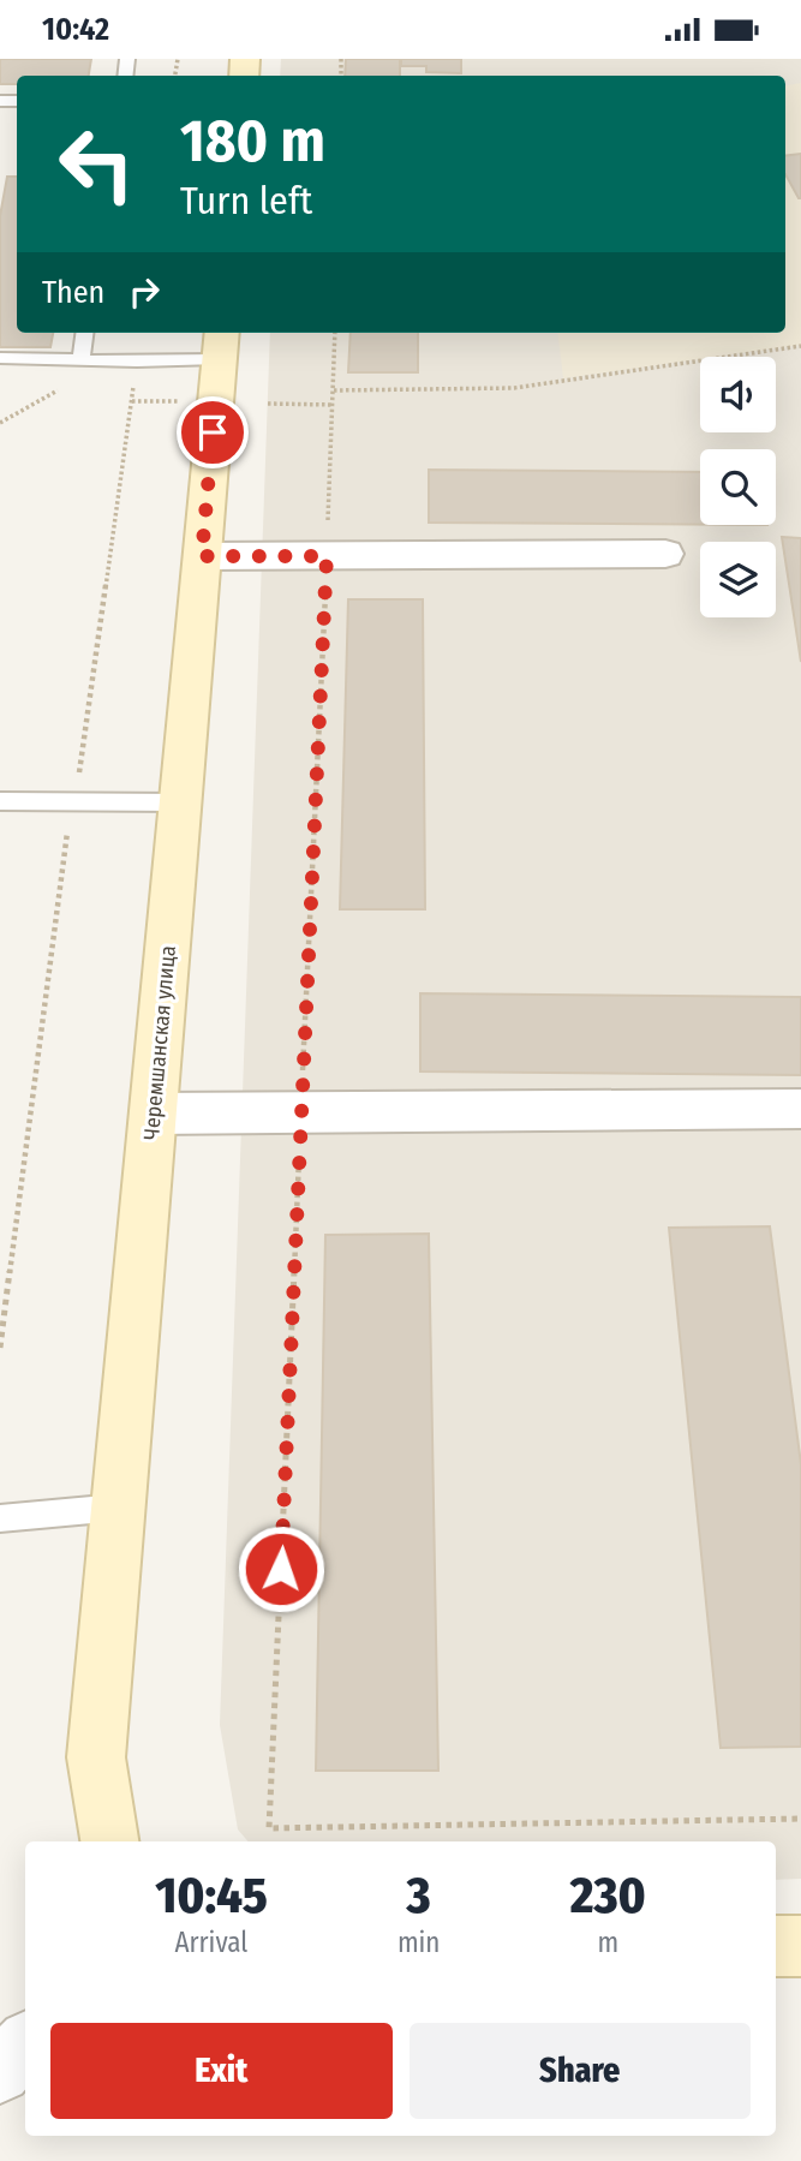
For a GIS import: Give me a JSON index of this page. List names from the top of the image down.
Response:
{
  "streets": {
    "street": ["Черемшанская улица"]
  },
  "page": {
    "status": "10:42",
    "turn": ["180 m", "Turn left"],
    "then": "Then",
    "eta": [
      "10:45",
      "Arrival",
      "3",
      "min",
      "230",
      "m"
    ],
    "buttons": ["Exit", "Share"]
  }
}
